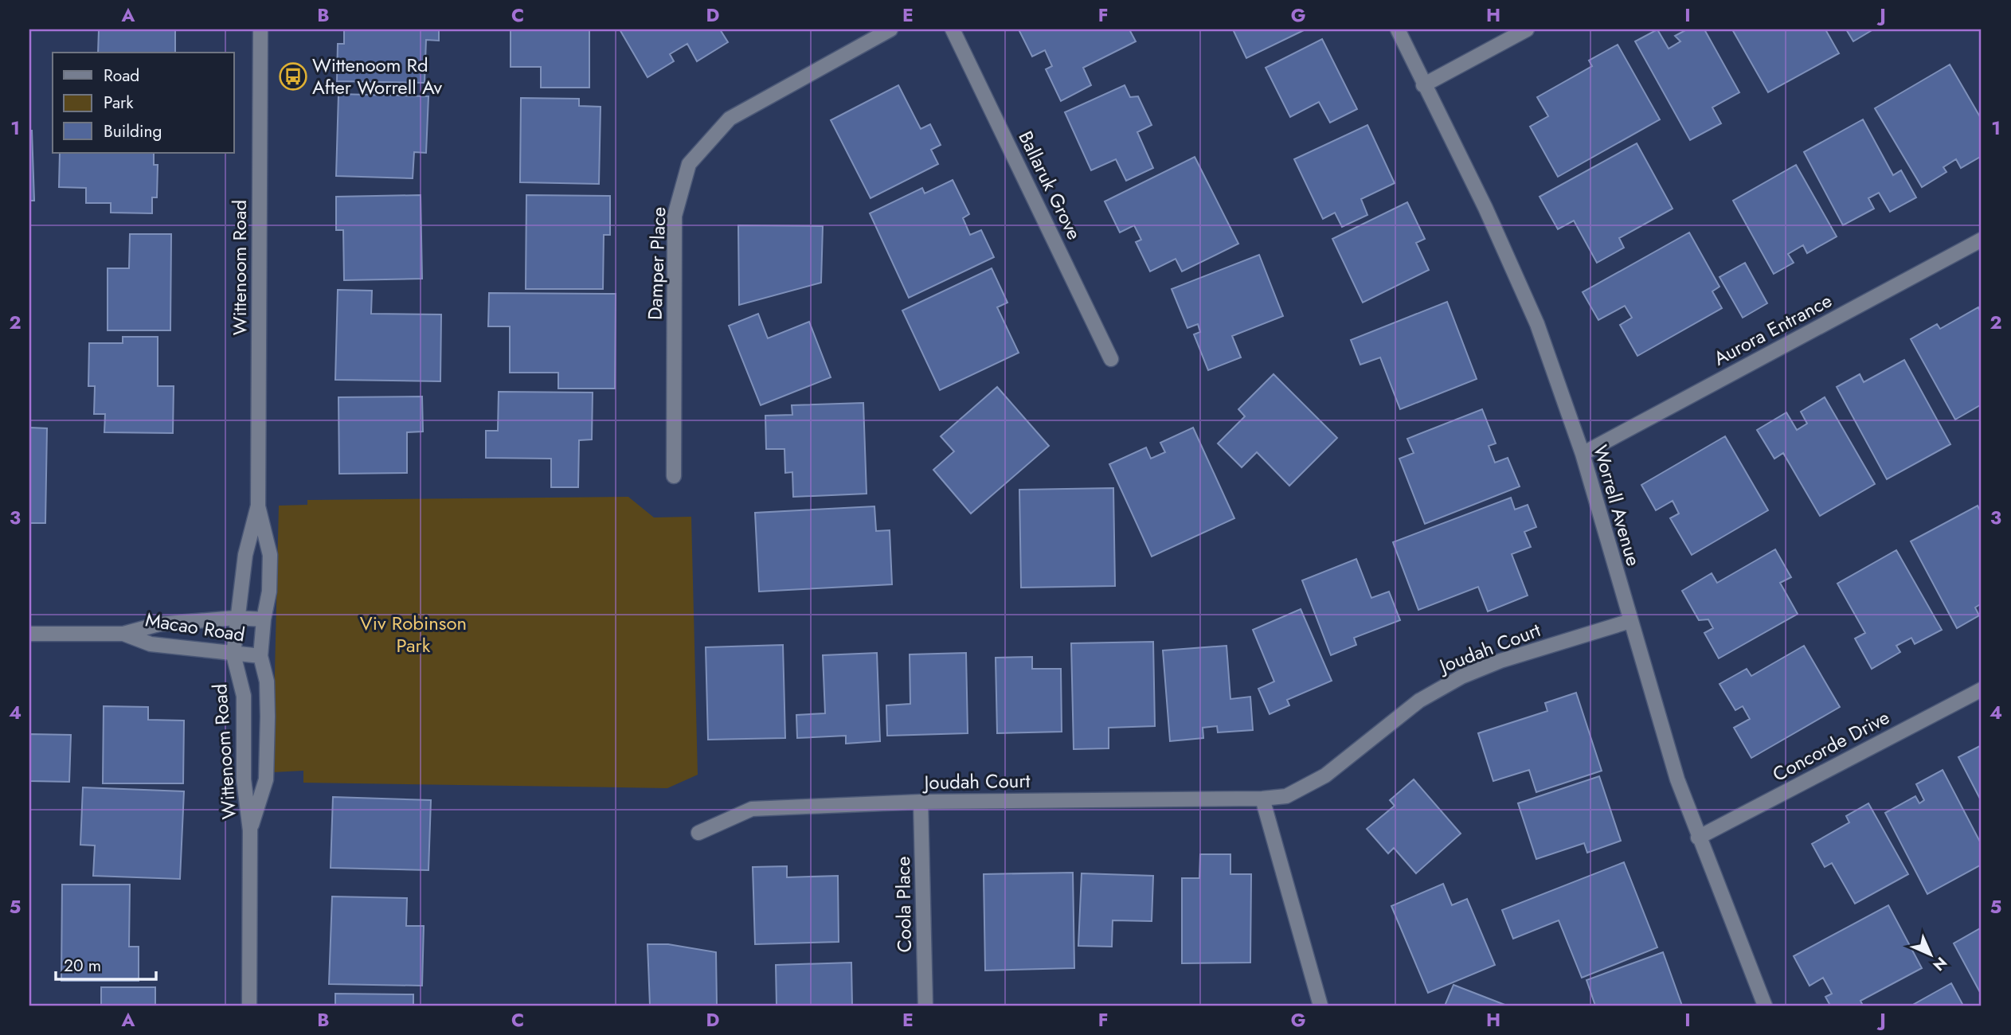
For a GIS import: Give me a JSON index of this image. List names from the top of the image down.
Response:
{
  "streets": {
    "street": [
      "Ballaruk Grove",
      "Damper Place",
      "Wittenoom Road",
      "Aurora Entrance",
      "Worrell Avenue",
      "Macao Road",
      "Joudah Court",
      "Concorde Drive",
      "Coola Place"
    ]
  },
  "crossings": [
    ["Wittenoom Road", "Macao Road"],
    ["Aurora Entrance", "Worrell Avenue"],
    ["Worrell Avenue", "Joudah Court"],
    ["Worrell Avenue", "Concorde Drive"],
    ["Joudah Court", "Coola Place"]
  ],
  "parks": ["Viv Robinson Park"],
  "places": {
    "bus stop": ["Wittenoom Rd After Worrell Av"]
  },
  "legend": ["Road", "Park", "Building"],
  "scale_bar": "20 m",
  "north": "bottom right",
  "grid": {
    "columns": [
      "A",
      "B",
      "C",
      "D",
      "E",
      "F",
      "G",
      "H",
      "I",
      "J"
    ],
    "rows": [
      "1",
      "2",
      "3",
      "4",
      "5"
    ]
  }
}
